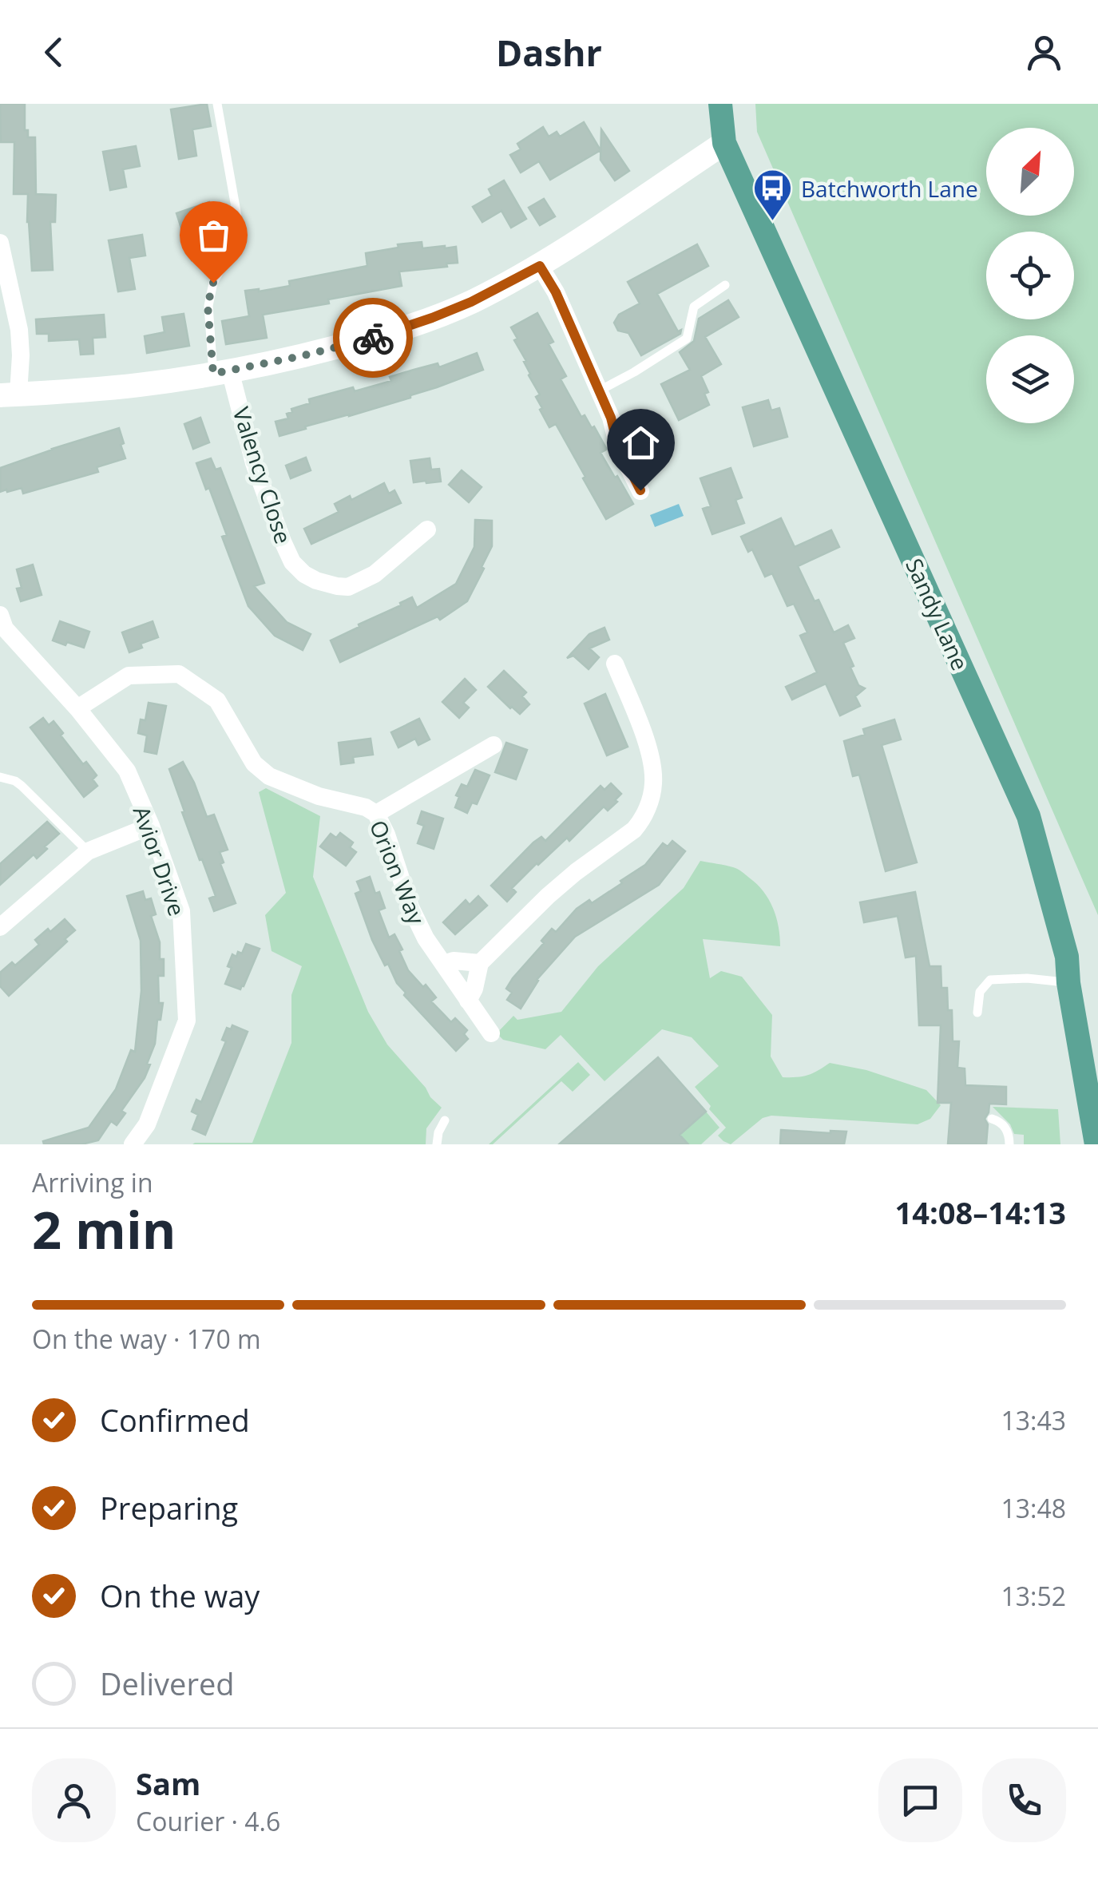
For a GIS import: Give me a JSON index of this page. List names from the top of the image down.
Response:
{
  "streets": {
    "main road": ["Sandy Lane"],
    "street": ["Valency Close", "Avior Drive", "Orion Way"]
  },
  "crossings": [
    ["Avior Drive", "Orion Way"]
  ],
  "places": {
    "bus stop": ["Batchworth Lane"]
  },
  "north": "top right",
  "page": {
    "header": "Dashr",
    "heading": ["2 min", "Arriving in", "14:08–14:13"],
    "panel": ["Sam", "Courier · 4.6"],
    "bar": "On the way · 170 m",
    "list": [
      ["Confirmed", "13:43"],
      ["Preparing", "13:48"],
      ["On the way", "13:52"],
      "Delivered"
    ]
  }
}
